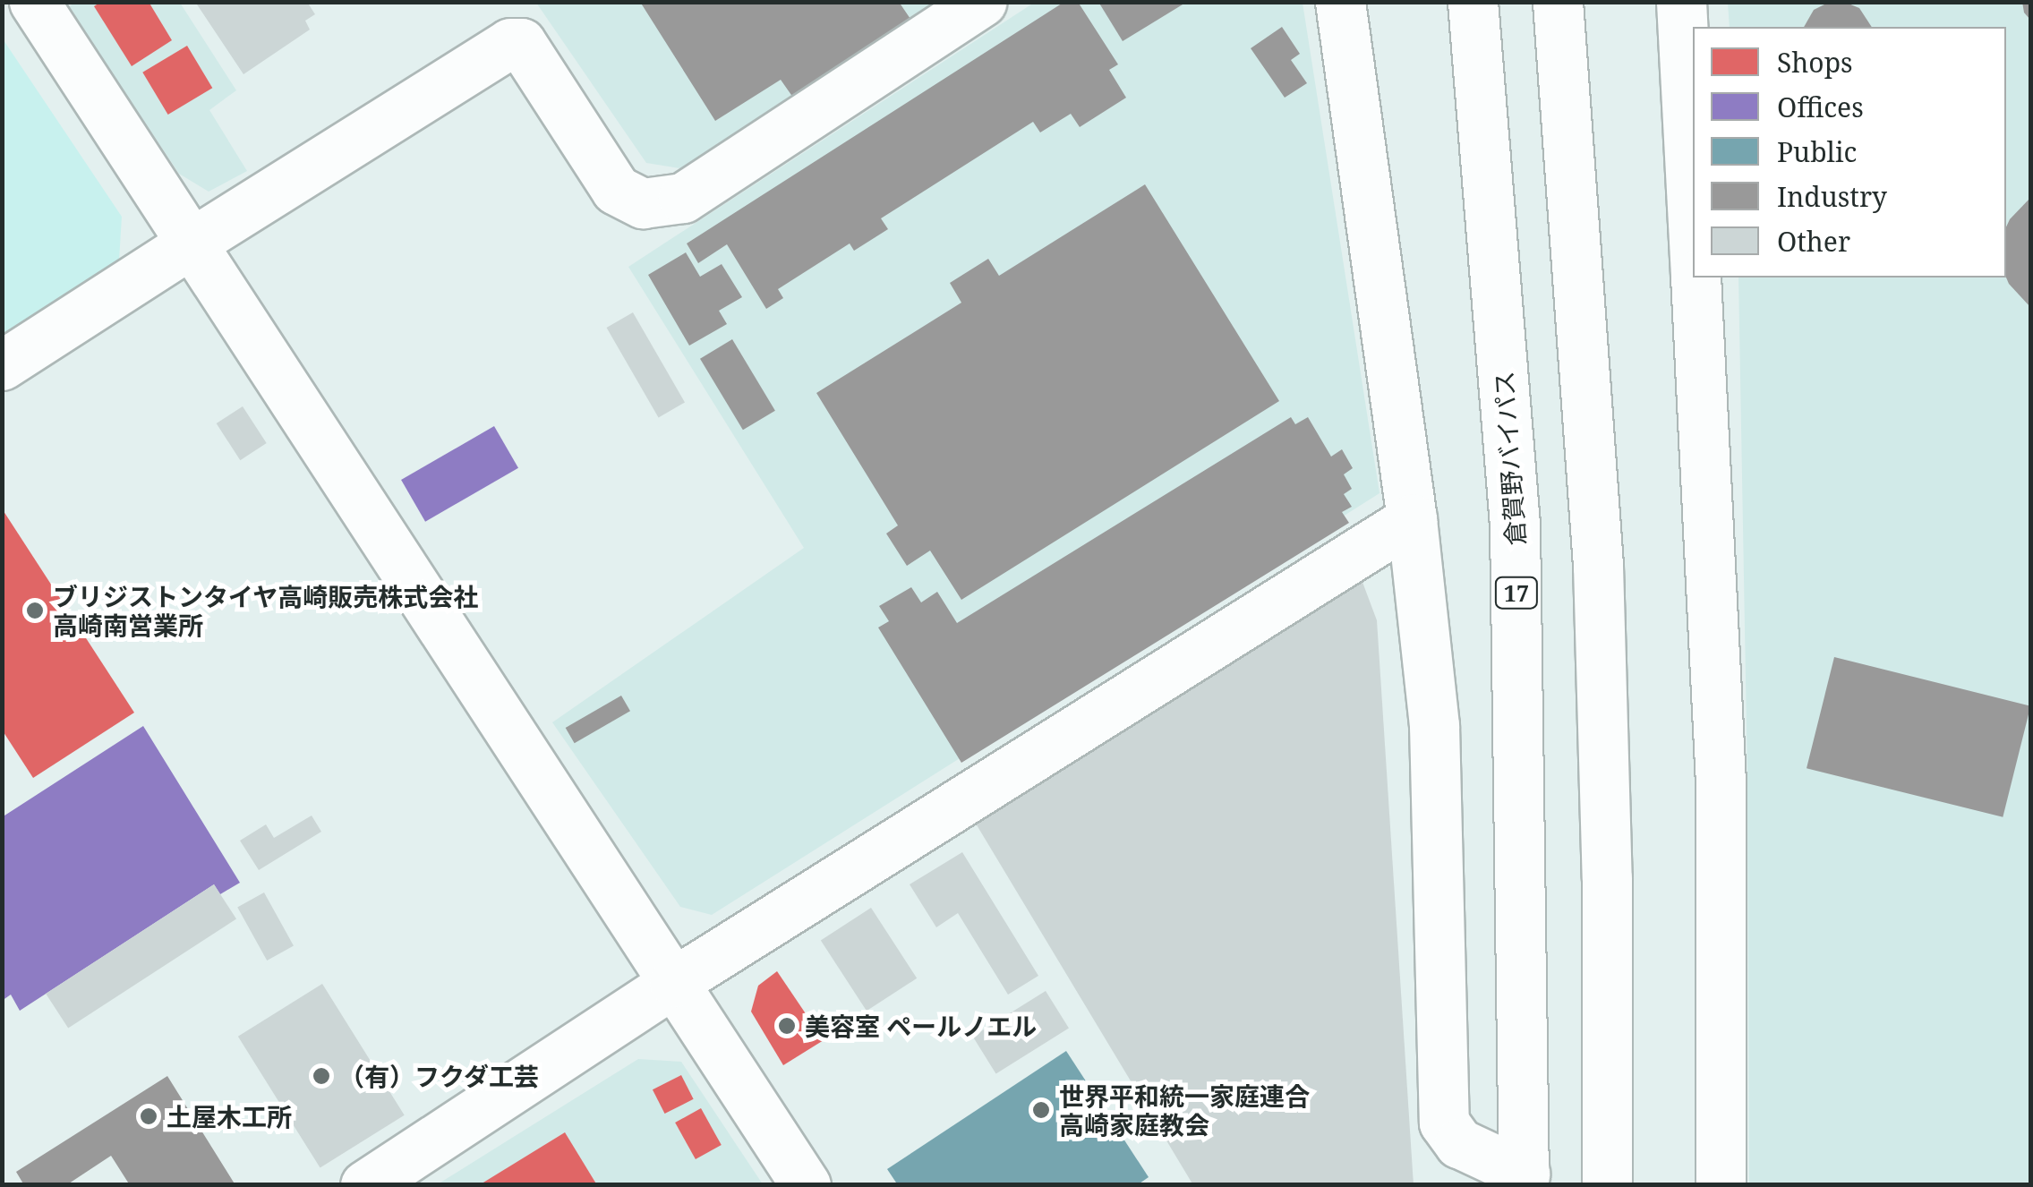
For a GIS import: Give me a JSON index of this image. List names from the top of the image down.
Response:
{
  "streets": {
    "main road": ["倉賀野バイパス", "17"]
  },
  "places": [
    "ブリジストンタイヤ高崎販売株式会社 高崎南営業所",
    "美容室 ペールノエル",
    "（有）フクダ工芸",
    "世界平和統一家庭連合 高崎家庭教会",
    "土屋木工所"
  ],
  "legend": [
    "Shops",
    "Offices",
    "Public",
    "Industry",
    "Other"
  ]
}
